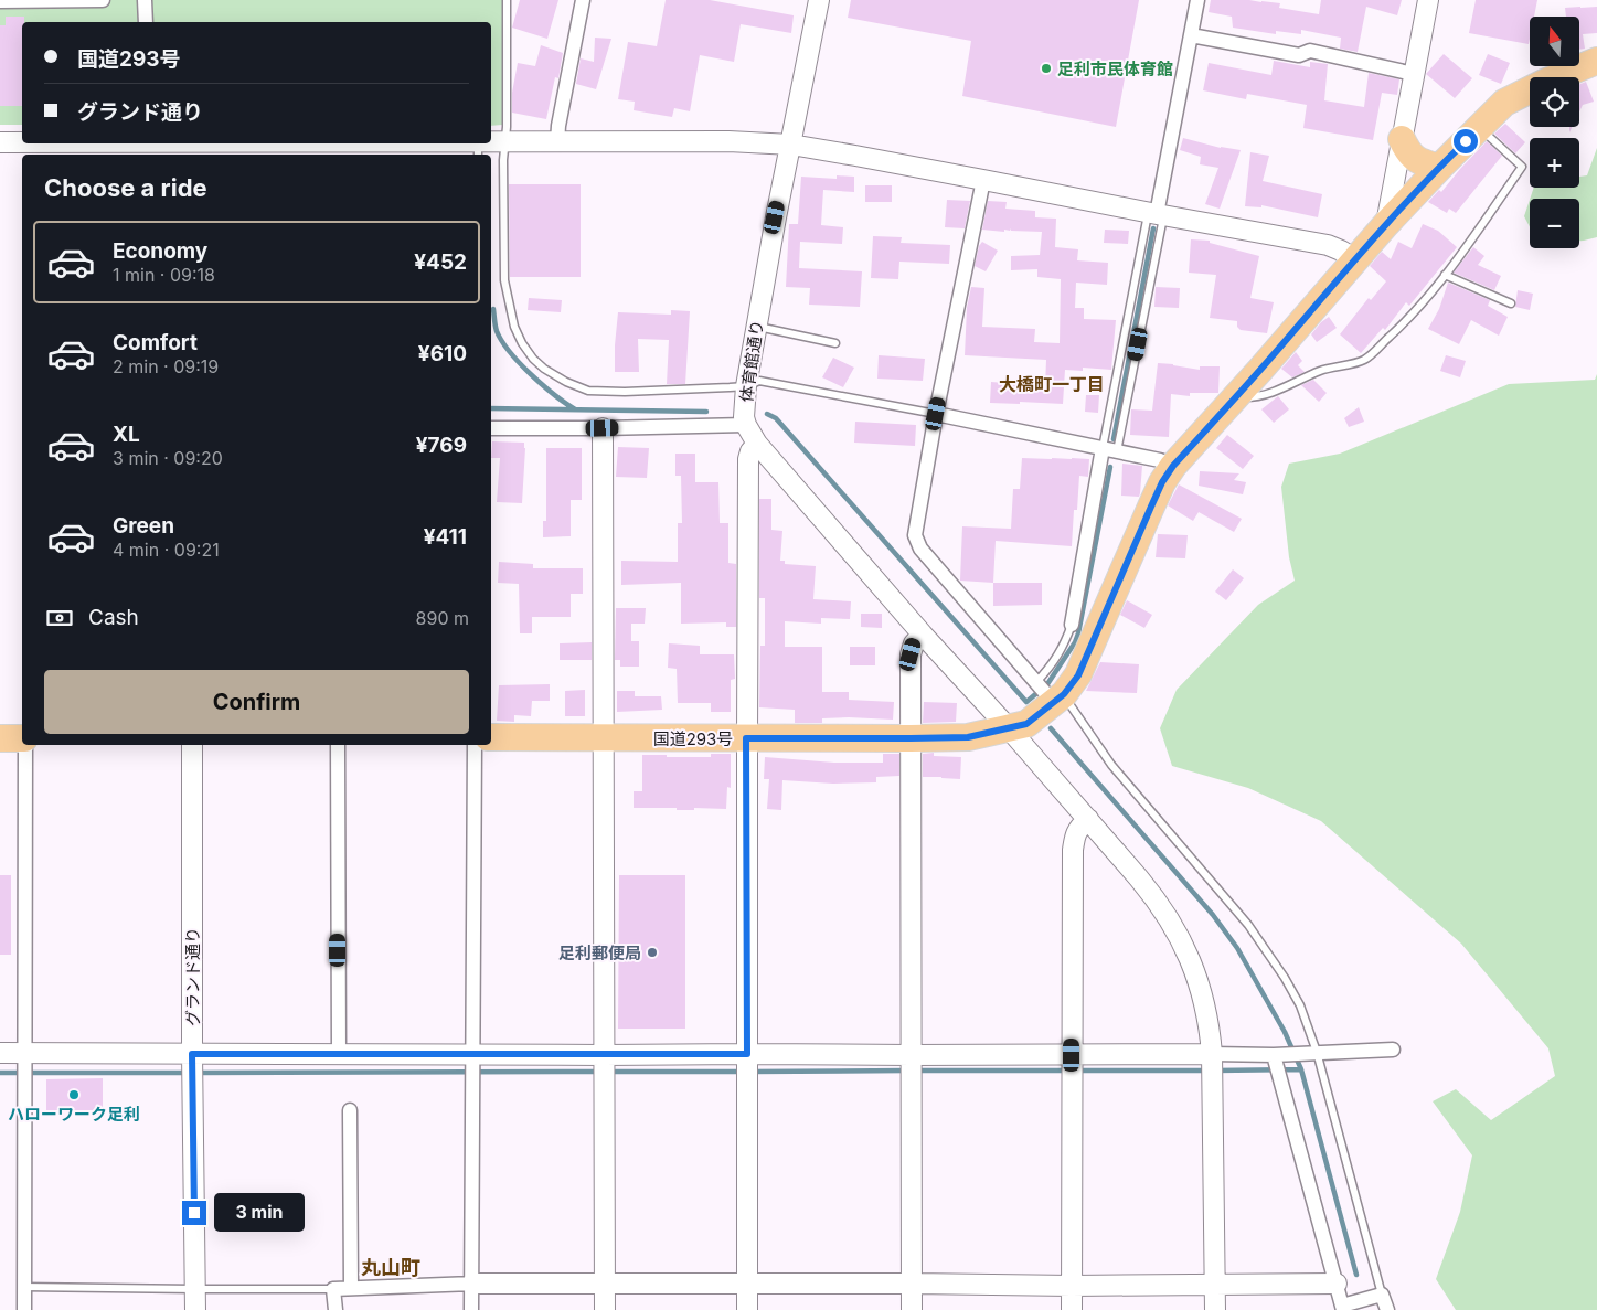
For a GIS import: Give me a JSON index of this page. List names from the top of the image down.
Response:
{
  "streets": {
    "highway": ["国道293号"],
    "street": ["体育館通り", "グランド通り"]
  },
  "crossings": [
    ["体育館通り", "国道293号"]
  ],
  "districts": ["大橋町一丁目", "丸山町"],
  "places": ["足利市民体育館", "足利郵便局", "ハローワーク足利"],
  "north": "top",
  "page": {
    "map_buttons": ["+", "−"],
    "banner": ["国道293号", "グランド通り"],
    "heading": "Choose a ride",
    "list": [
      {
        "name": "Economy",
        "note": "1 min · 09:18",
        "value": "¥452"
      },
      {
        "name": "Comfort",
        "note": "2 min · 09:19",
        "value": "¥610"
      },
      {
        "name": "XL",
        "note": "3 min · 09:20",
        "value": "¥769"
      },
      {
        "name": "Green",
        "note": "4 min · 09:21",
        "value": "¥411"
      }
    ],
    "pay": ["Cash", "890 m"],
    "buttons": "Confirm",
    "bubble": "3 min"
  }
}
